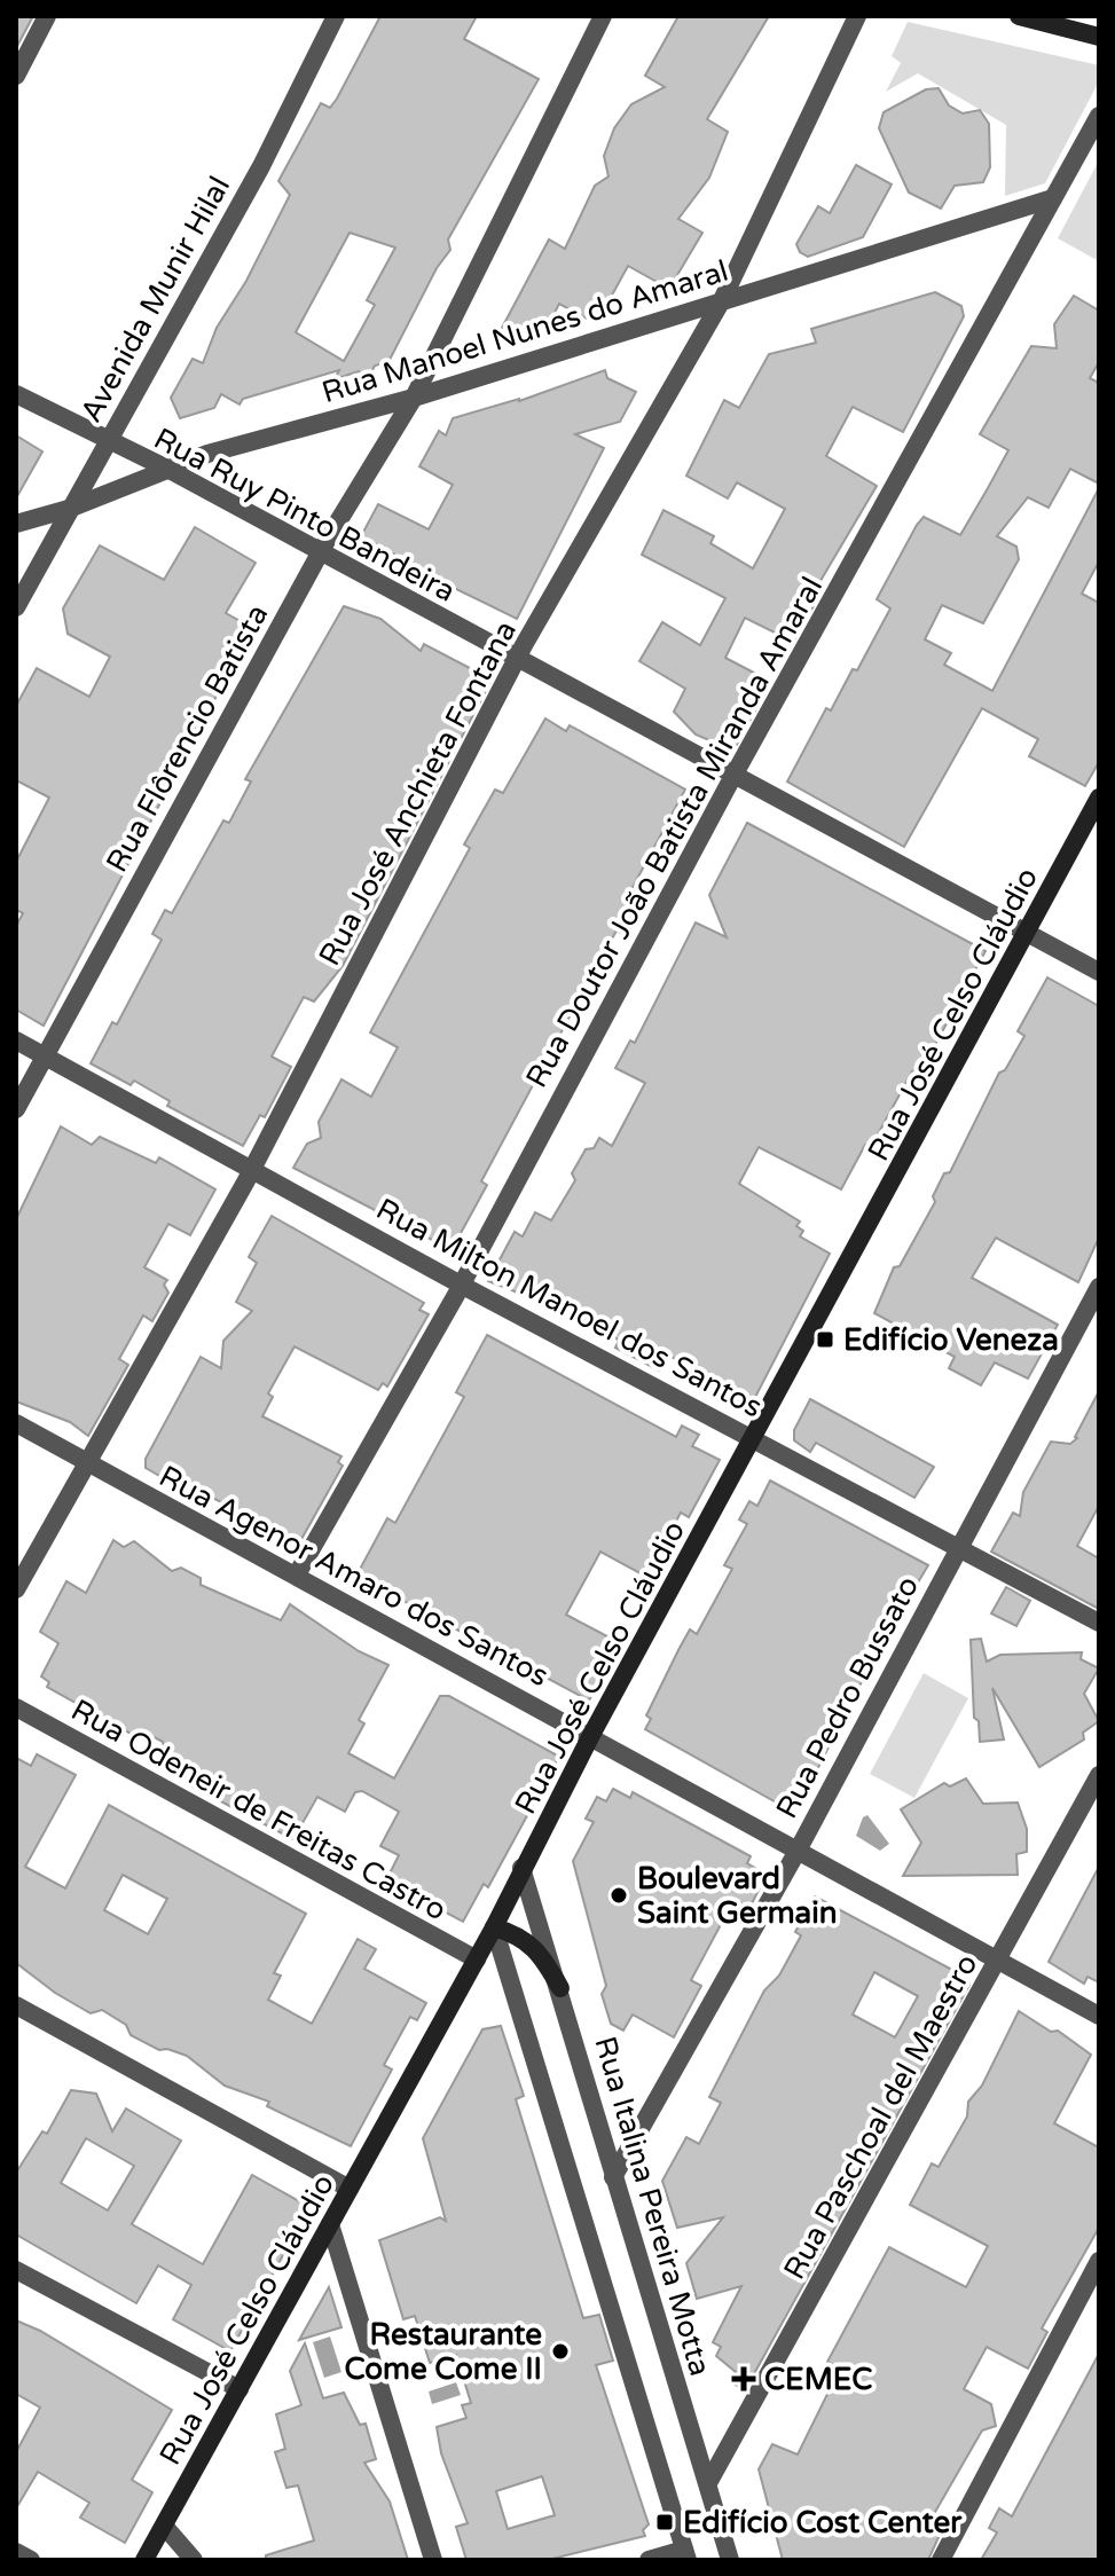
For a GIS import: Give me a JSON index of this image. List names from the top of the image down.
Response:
{
  "streets": {
    "street": [
      "Avenida Munir Hilal",
      "Rua Manoel Nunes do Amaral",
      "Rua Ruy Pinto Bandeira",
      "Rua Flôrencio Batista",
      "Rua José Anchieta Fontana",
      "Rua Doutor João Batista Miranda Amaral",
      "Rua José Celso Cláudio",
      "Rua Milton Manoel dos Santos",
      "Rua Agenor Amaro dos Santos",
      "Rua Pedro Bussato",
      "Rua Odeneir de Freitas Castro",
      "Rua Paschoal del Maestro",
      "Rua Italina Pereira Motta"
    ]
  },
  "crossings": [
    ["Avenida Munir Hilal", "Rua Manoel Nunes do Amaral"],
    ["Avenida Munir Hilal", "Rua Ruy Pinto Bandeira"],
    ["Rua Manoel Nunes do Amaral", "Rua Ruy Pinto Bandeira"],
    ["Rua Manoel Nunes do Amaral", "Rua Flôrencio Batista"],
    ["Rua Manoel Nunes do Amaral", "Rua José Anchieta Fontana"],
    ["Rua Manoel Nunes do Amaral", "Rua Doutor João Batista Miranda Amaral"],
    ["Rua Ruy Pinto Bandeira", "Rua Flôrencio Batista"],
    ["Rua Ruy Pinto Bandeira", "Rua José Anchieta Fontana"],
    ["Rua Ruy Pinto Bandeira", "Rua Doutor João Batista Miranda Amaral"],
    ["Rua Ruy Pinto Bandeira", "Rua José Celso Cláudio"],
    ["Rua Flôrencio Batista", "Rua Milton Manoel dos Santos"],
    ["Rua José Anchieta Fontana", "Rua Milton Manoel dos Santos"],
    ["Rua José Anchieta Fontana", "Rua Agenor Amaro dos Santos"],
    ["Rua Doutor João Batista Miranda Amaral", "Rua Milton Manoel dos Santos"],
    ["Rua Doutor João Batista Miranda Amaral", "Rua Agenor Amaro dos Santos"],
    ["Rua José Celso Cláudio", "Rua Milton Manoel dos Santos"],
    ["Rua José Celso Cláudio", "Rua Agenor Amaro dos Santos"],
    ["Rua José Celso Cláudio", "Rua Odeneir de Freitas Castro"],
    ["Rua José Celso Cláudio", "Rua Italina Pereira Motta"],
    ["Rua Milton Manoel dos Santos", "Rua Pedro Bussato"],
    ["Rua Agenor Amaro dos Santos", "Rua Pedro Bussato"],
    ["Rua Agenor Amaro dos Santos", "Rua Paschoal del Maestro"],
    ["Rua Pedro Bussato", "Rua Italina Pereira Motta"],
    ["Rua Paschoal del Maestro", "Rua Italina Pereira Motta"]
  ],
  "places": {
    "transit": ["Edifício Veneza", "Edifício Cost Center"],
    "other": ["Boulevard Saint Germain", "Restaurante Come Come II"],
    "health": ["CEMEC"]
  }
}
